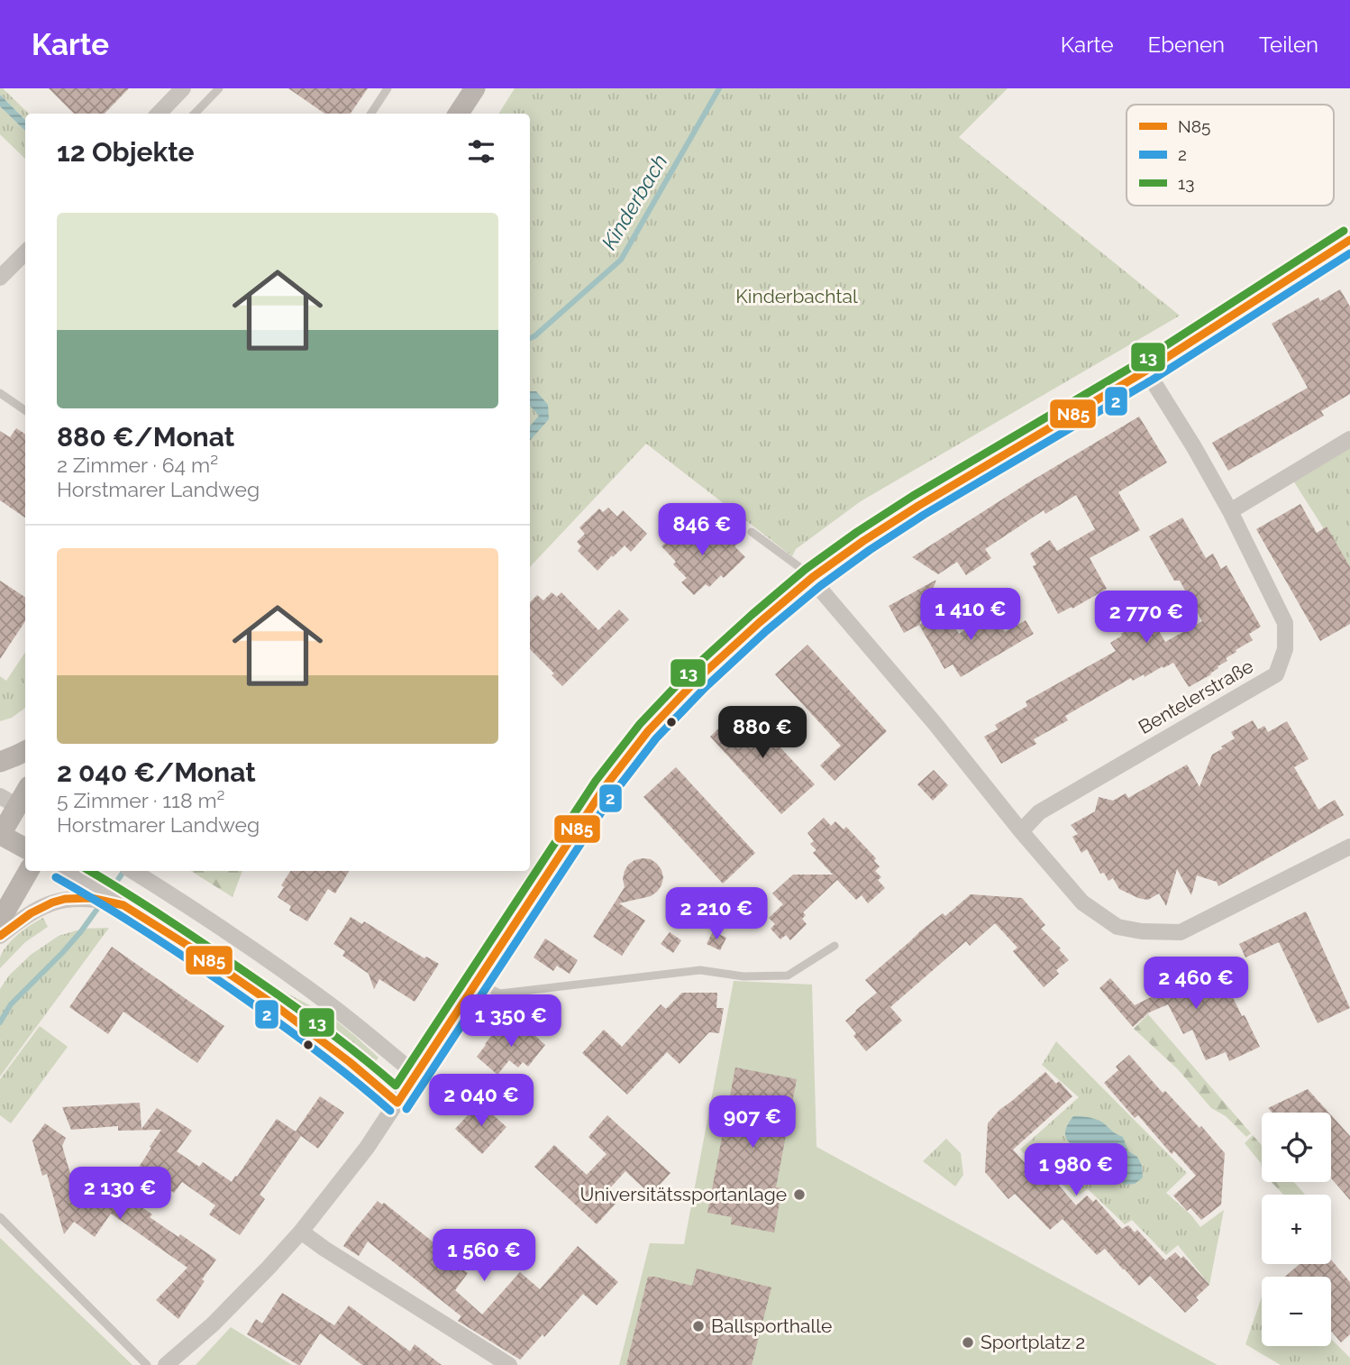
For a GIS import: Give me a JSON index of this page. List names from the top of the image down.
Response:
{
  "streets": {
    "street": ["Bentelerstraße"]
  },
  "water": ["Kinderbach"],
  "parks": ["Kinderbachtal"],
  "places": ["Universitätssportanlage", "Ballsporthalle", "Sportplatz 2"],
  "lines": ["transit line 13", "transit line N85", "transit line 2"],
  "legend": ["N85", "2", "13"],
  "page": {
    "header": "Karte",
    "nav": ["Karte", "Ebenen", "Teilen"],
    "heading": "12 Objekte",
    "list": [
      {
        "name": "880 €/Monat",
        "note": "2 Zimmer · 64 m² · Horstmarer Landweg"
      },
      {
        "name": "2 040 €/Monat",
        "note": "5 Zimmer · 118 m² · Horstmarer Landweg"
      }
    ],
    "price": [
      "846 €",
      "1 410 €",
      "2 770 €",
      "880 €",
      "2 210 €",
      "2 460 €",
      "1 350 €",
      "2 040 €",
      "907 €",
      "1 980 €",
      "2 130 €",
      "1 560 €"
    ],
    "map_buttons": ["+", "−"]
  }
}
